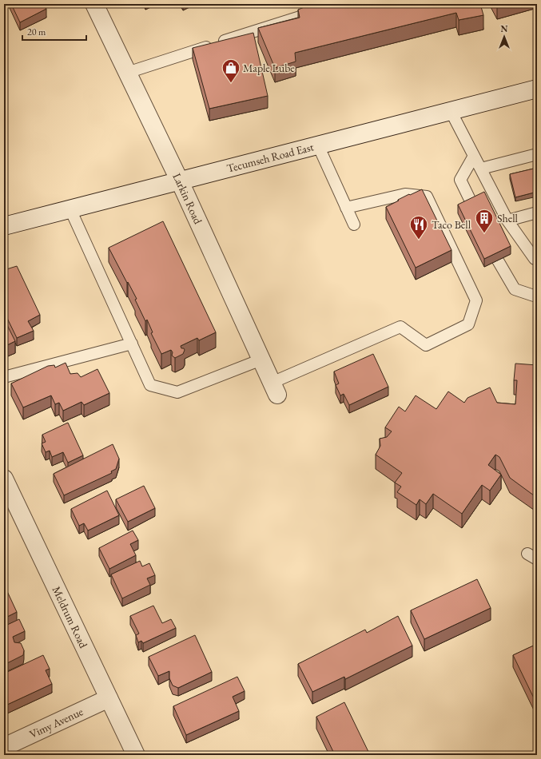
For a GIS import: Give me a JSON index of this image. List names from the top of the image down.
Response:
{
  "streets": {
    "street": [
      "Tecumseh Road East",
      "Larkin Road",
      "Meldrum Road",
      "Vimy Avenue"
    ]
  },
  "crossings": [
    ["Tecumseh Road East", "Larkin Road"],
    ["Meldrum Road", "Vimy Avenue"]
  ],
  "places": {
    "shop": ["Maple Lube"],
    "building": ["Shell"],
    "restaurant": ["Taco Bell"]
  },
  "scale_bar": "20 m",
  "north": "top"
}
